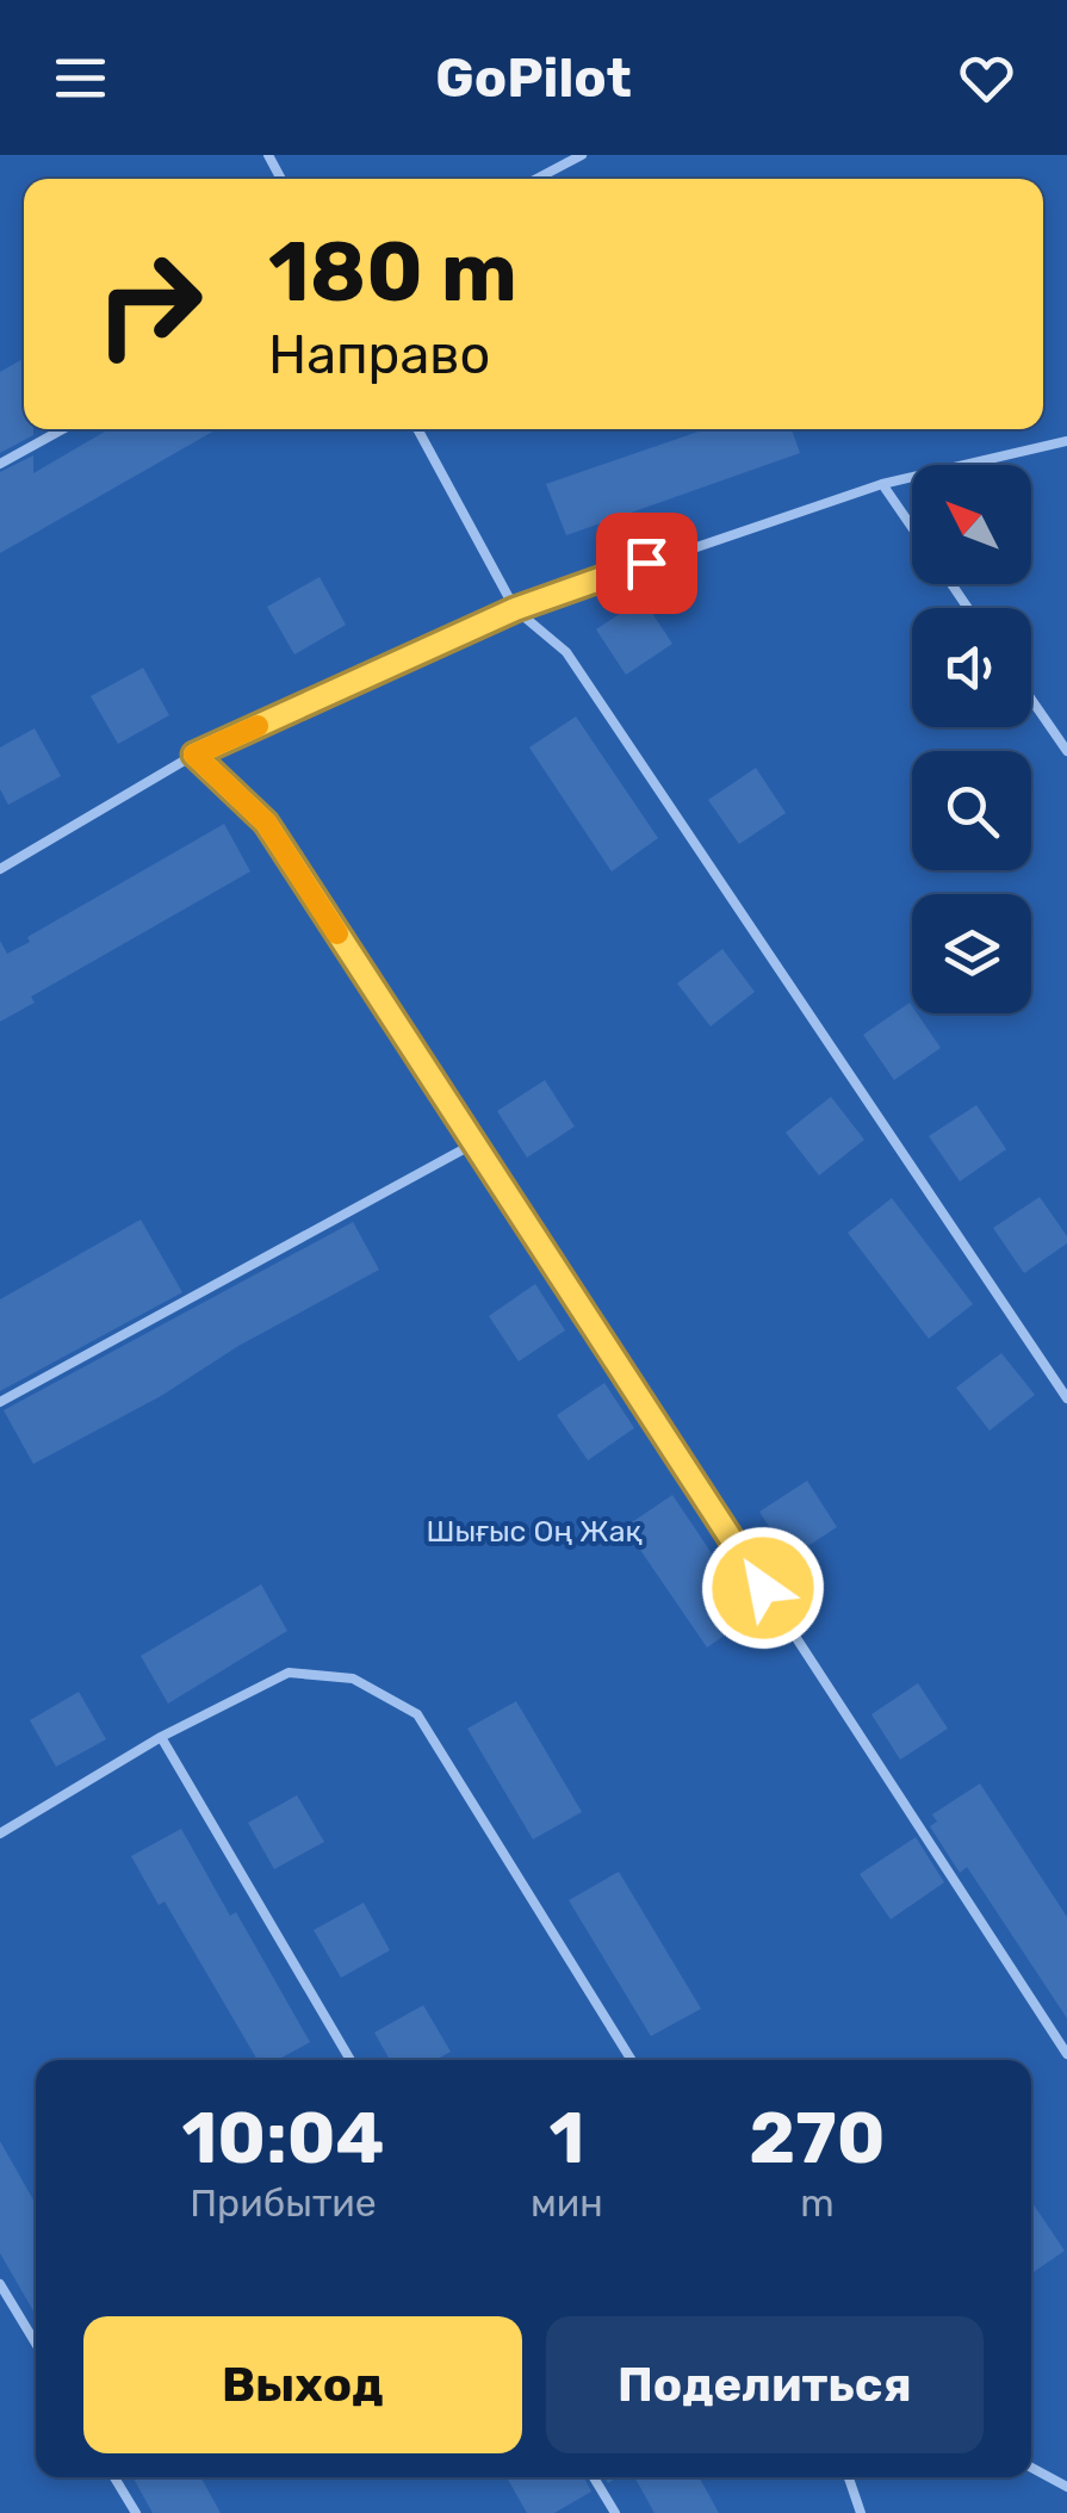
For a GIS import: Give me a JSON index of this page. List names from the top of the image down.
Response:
{
  "parks": ["Шығыс Оң Жақ"],
  "north": "top left",
  "page": {
    "header": "GoPilot",
    "turn": ["180 m", "Направо"],
    "eta": [
      "10:04",
      "Прибытие",
      "1",
      "мин",
      "270",
      "m"
    ],
    "buttons": ["Выход", "Поделиться"]
  }
}
